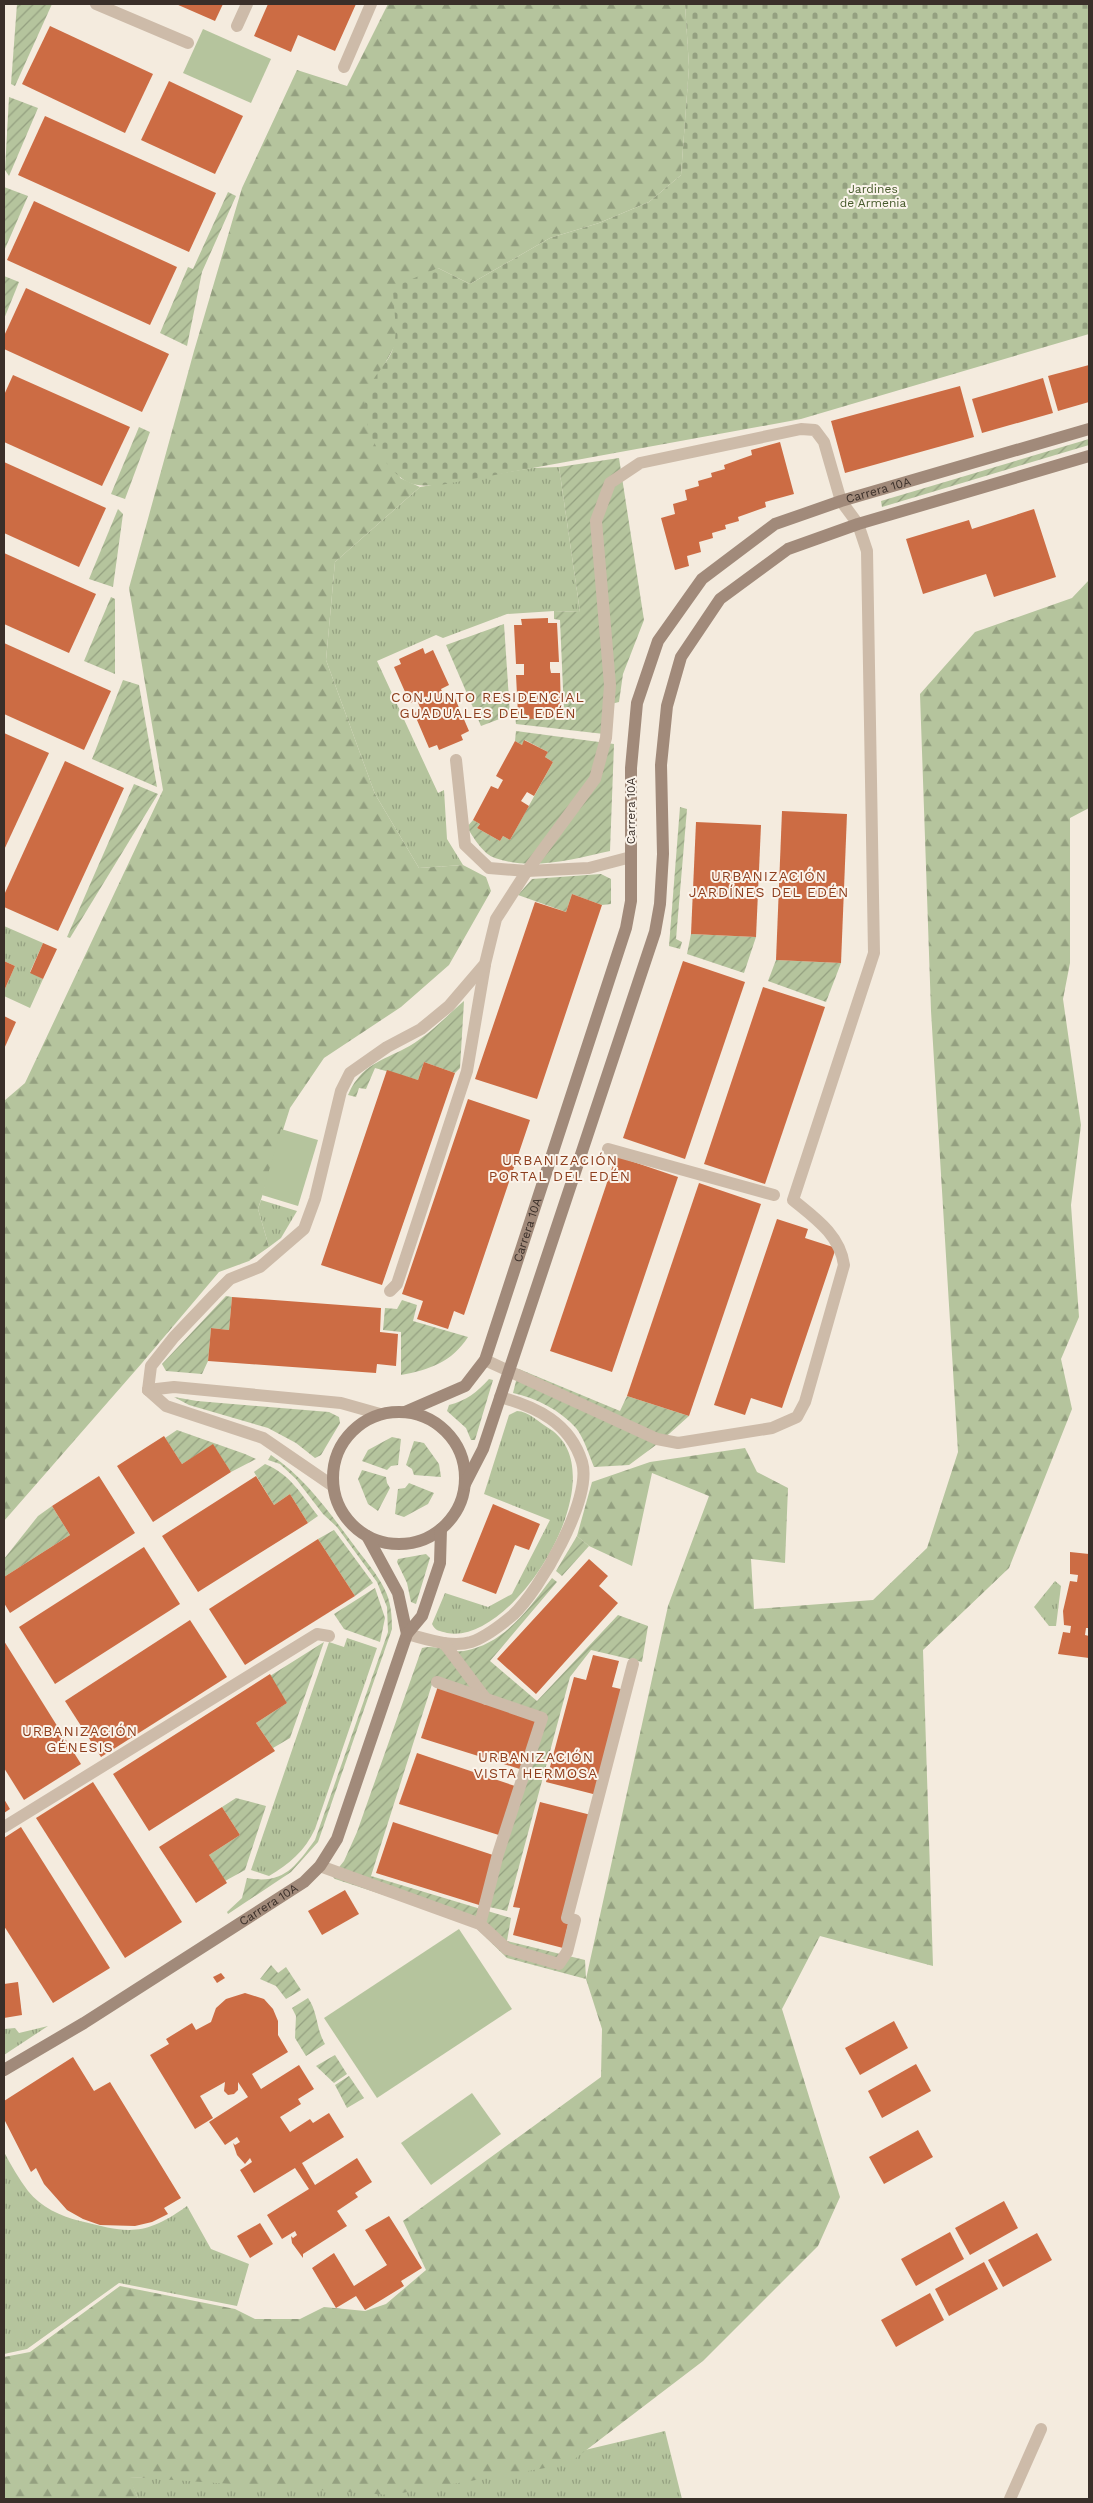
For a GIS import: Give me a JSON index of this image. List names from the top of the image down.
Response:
{
  "streets": {
    "street": ["Carrera 10A"]
  },
  "districts": [
    "CONJUNTO RESIDENCIAL GUADUALES DEL EDÉN",
    "URBANIZACIÓN JARDÍNES DEL EDÉN",
    "URBANIZACIÓN PORTAL DEL EDÉN",
    "URBANIZACIÓN GÉNESIS",
    "URBANIZACIÓN VISTA HERMOSA"
  ],
  "parks": ["Jardines de Armenia"]
}
